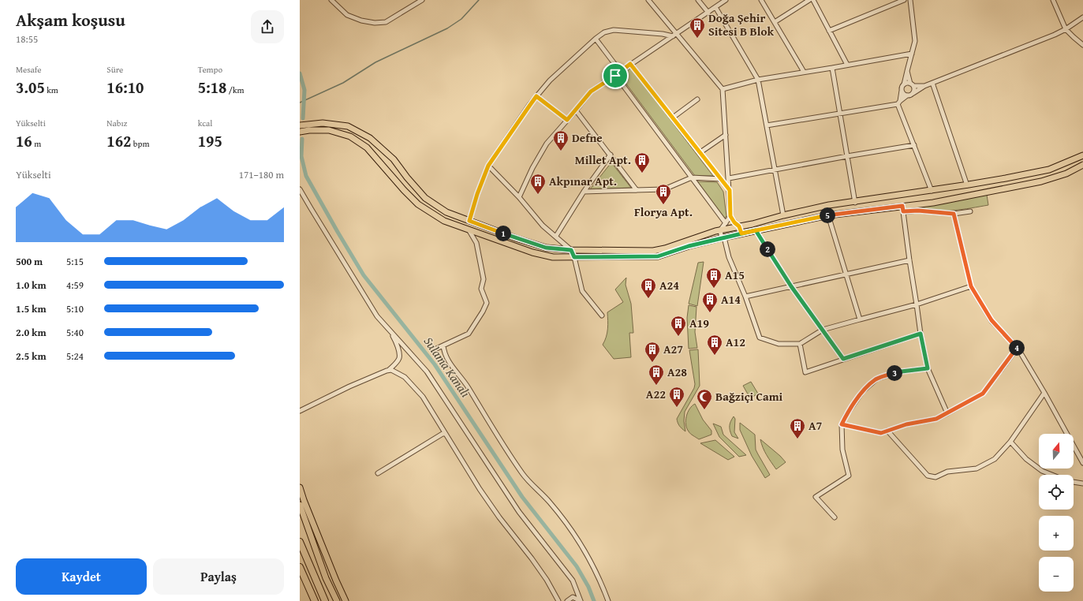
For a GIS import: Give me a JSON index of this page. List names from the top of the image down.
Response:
{
  "water": ["Sulama Kanalı"],
  "places": {
    "building": [
      "Doğa Şehir Sitesi B Blok",
      "Defne",
      "Millet Apt.",
      "Akpınar Apt.",
      "Florya Apt.",
      "A15",
      "A24",
      "A14",
      "A19",
      "A12",
      "A27",
      "A28",
      "A22",
      "A7"
    ],
    "mosque": ["Bağziçi Cami"]
  },
  "north": "top",
  "page": {
    "heading": ["Akşam koşusu", "18:55"],
    "stats": [
      ["Mesafe", "3.05 km"],
      ["Süre", "16:10"],
      ["Tempo", "5:18 /km"],
      ["Yükselti", "16 m"],
      ["Nabız", "162 bpm"],
      ["kcal", "195"]
    ],
    "chart": ["Yükselti", "171–180 m"],
    "pins": [
      "5",
      "1",
      "2",
      "4",
      "3"
    ],
    "list": [
      {
        "name": "500 m",
        "note": "5:15"
      },
      {
        "name": "1.0 km",
        "note": "4:59"
      },
      {
        "name": "1.5 km",
        "note": "5:10"
      },
      {
        "name": "2.0 km",
        "note": "5:40"
      },
      {
        "name": "2.5 km",
        "note": "5:24"
      }
    ],
    "map_buttons": ["+", "−"],
    "buttons": ["Kaydet", "Paylaş"]
  }
}
